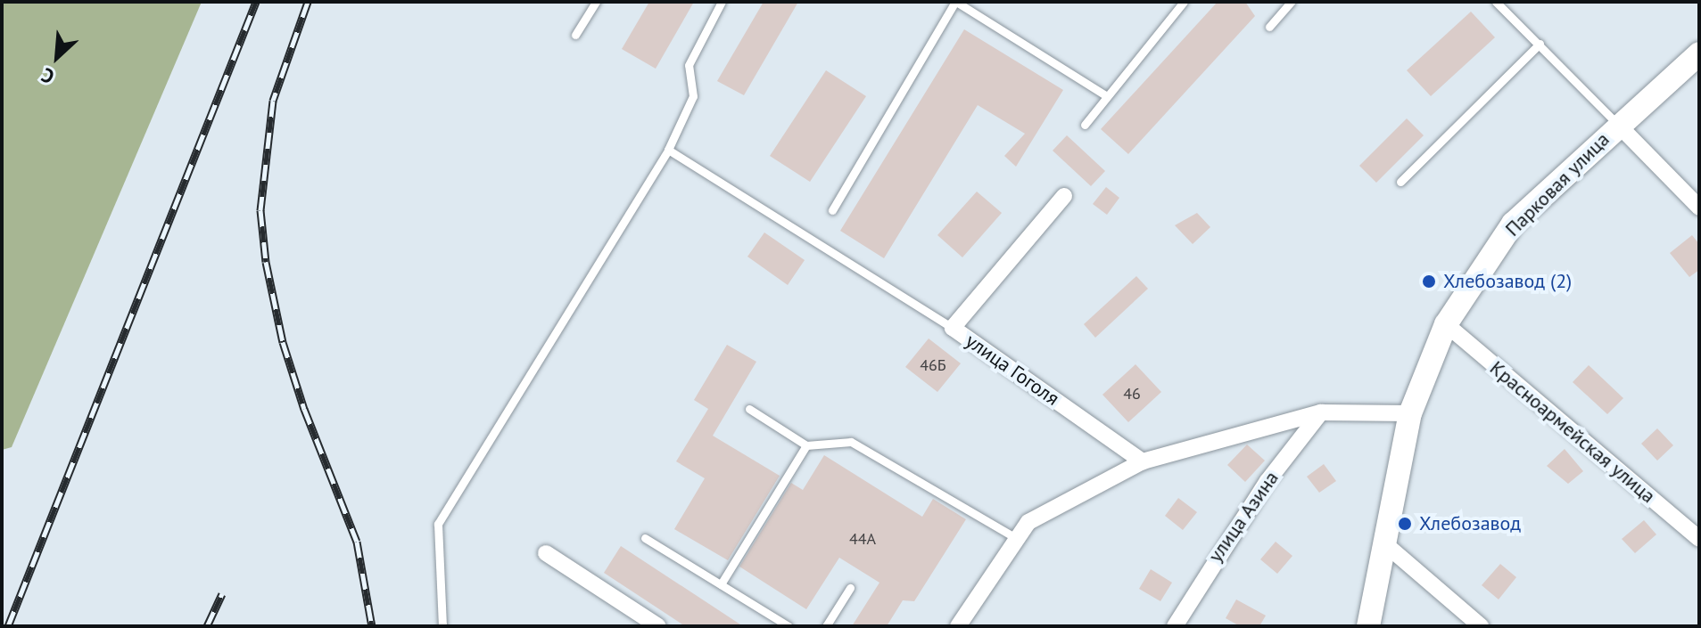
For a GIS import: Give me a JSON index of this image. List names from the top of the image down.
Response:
{
  "streets": {
    "main road": ["Парковая улица"],
    "street": ["улица Гоголя", "Красноармейская улица", "улица Азина"]
  },
  "crossings": [
    ["Парковая улица", "Красноармейская улица"]
  ],
  "places": ["Хлебозавод (2)", "Хлебозавод"],
  "house_numbers": ["46Б", "46", "44А"],
  "north": "bottom left"
}
